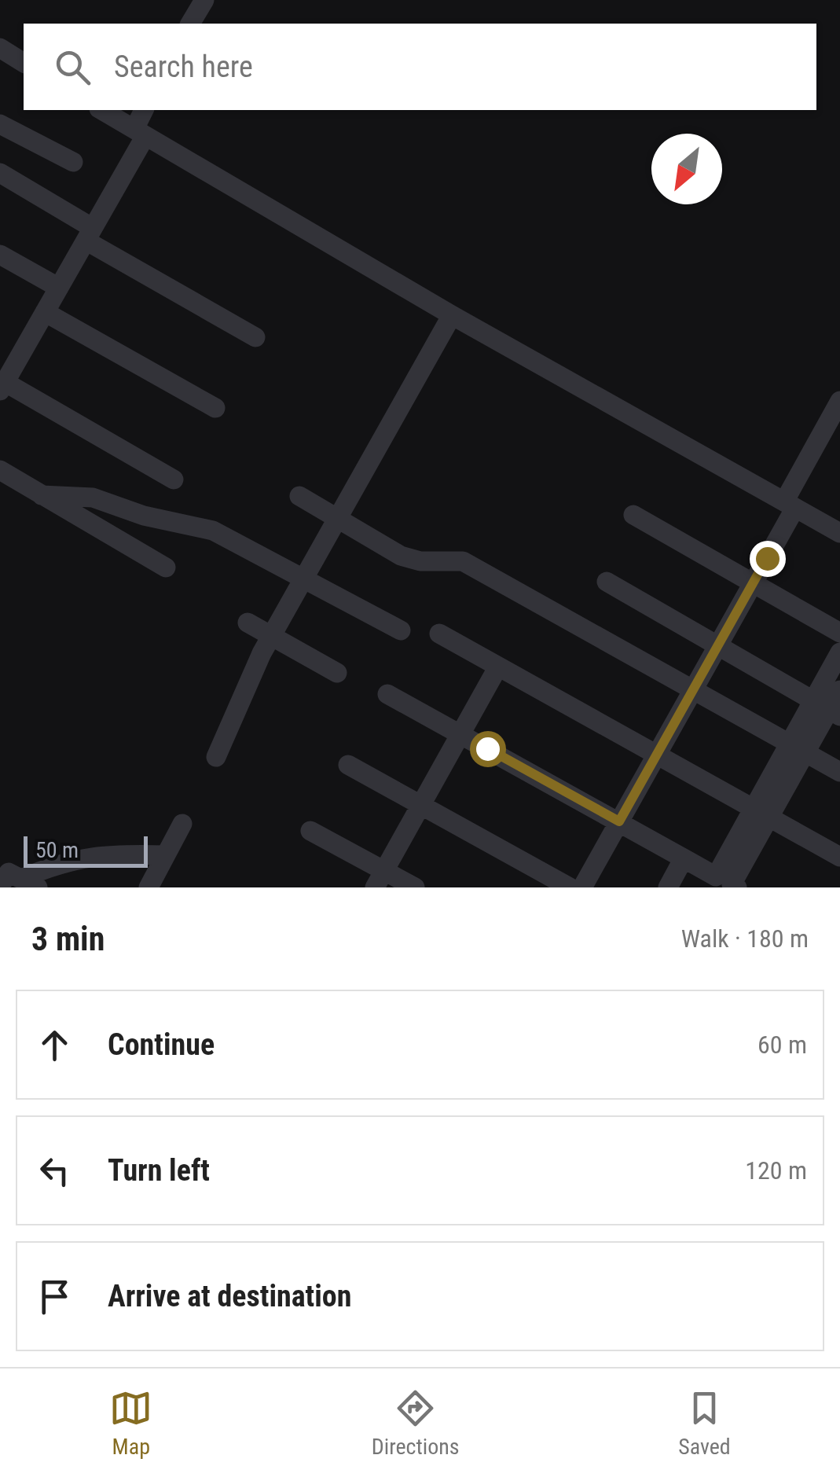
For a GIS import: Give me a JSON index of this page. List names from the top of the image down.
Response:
{
  "scale_bar": "50 m",
  "north": "bottom left",
  "page": {
    "search": "Search here",
    "scale": "50 m",
    "heading": ["3 min", "Walk · 180 m"],
    "list": [
      ["Continue", "60 m"],
      ["Turn left", "120 m"],
      "Arrive at destination"
    ],
    "nav": ["Map", "Directions", "Saved"]
  }
}
